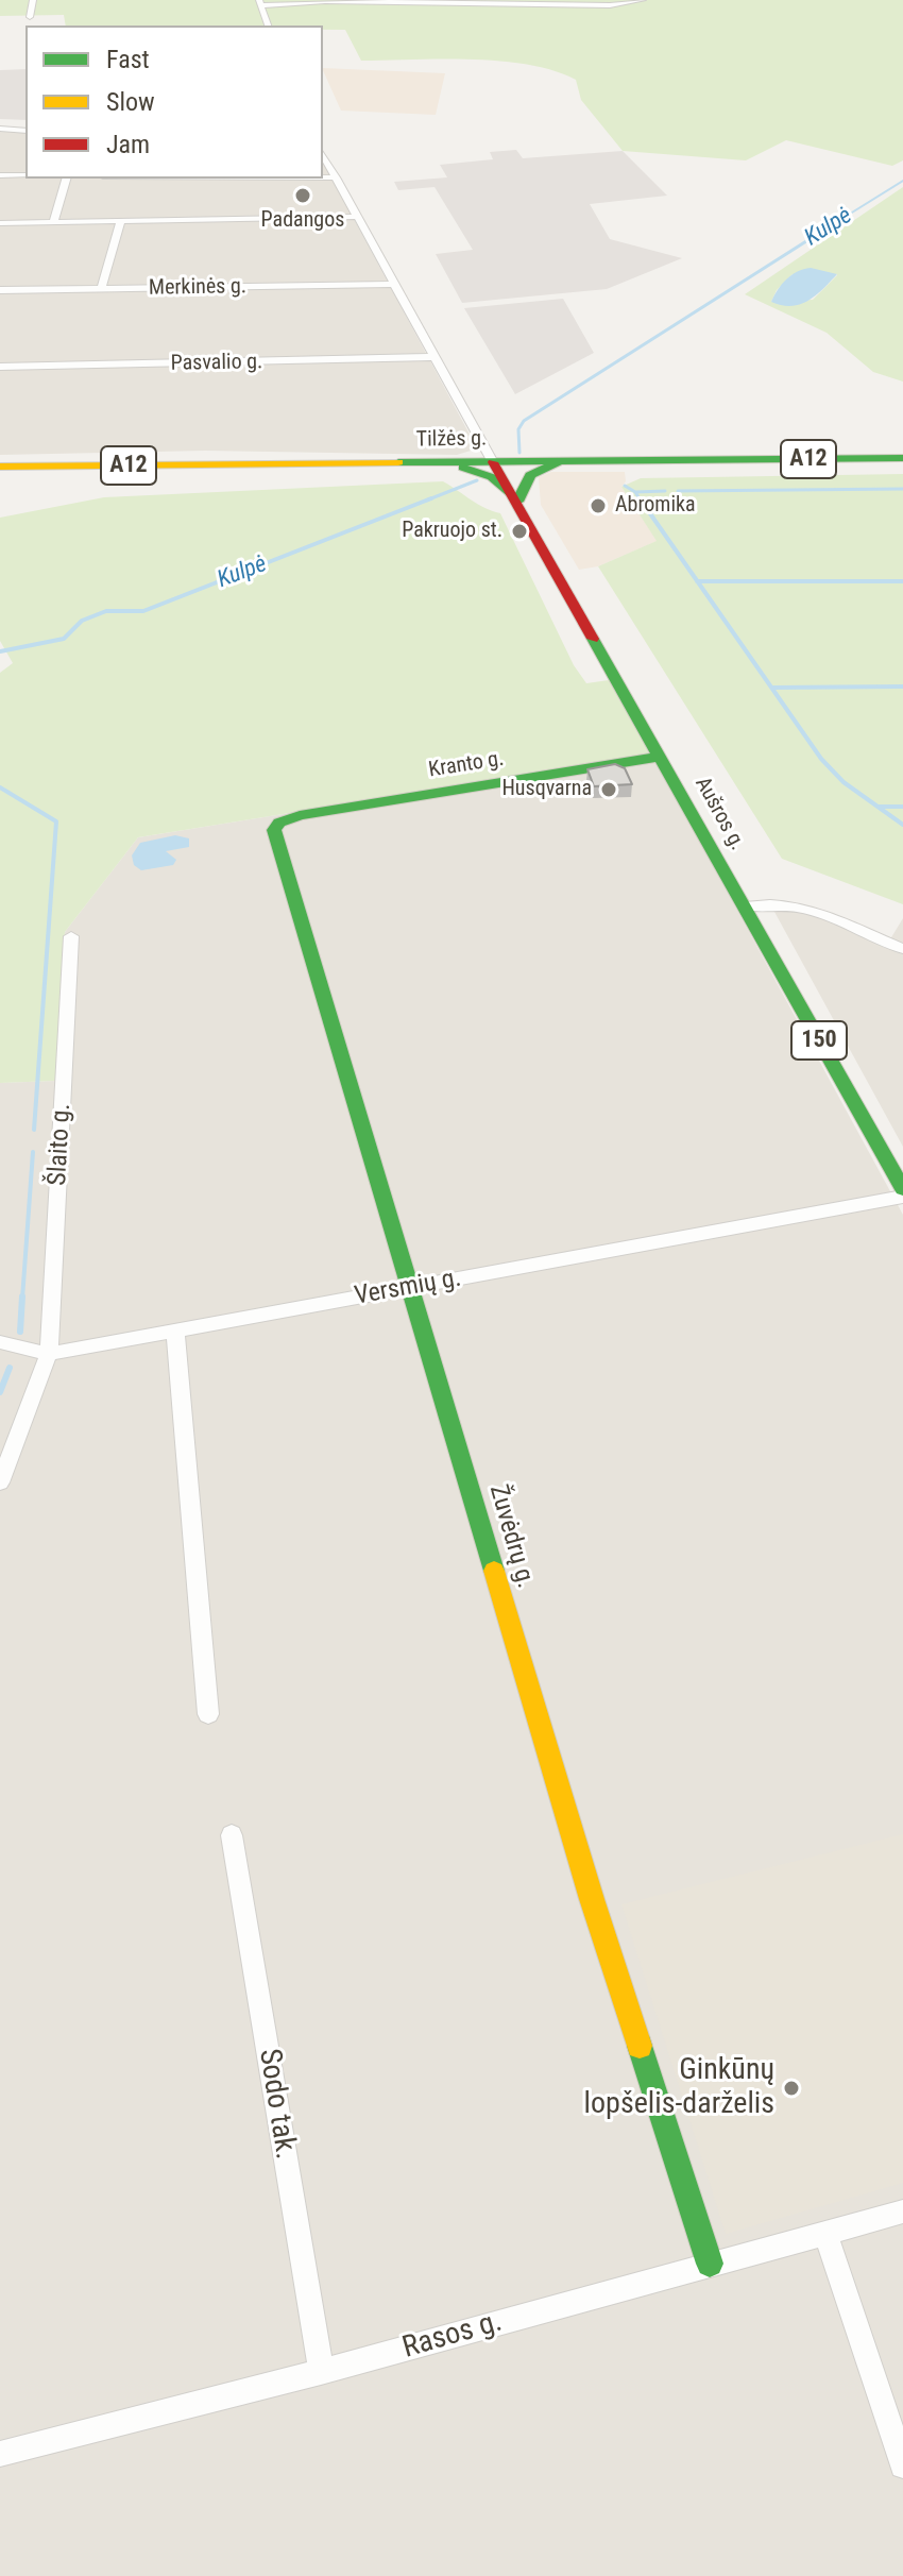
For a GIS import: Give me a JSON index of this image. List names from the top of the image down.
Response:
{
  "streets": {
    "main road": [
      "Tilžės g.",
      "A12",
      "Kranto g.",
      "Aušros g.",
      "150",
      "Žuvėdrų g."
    ],
    "street": [
      "Merkinės g.",
      "Pasvalio g.",
      "Šlaito g.",
      "Versmių g.",
      "Sodo tak.",
      "Rasos g."
    ]
  },
  "crossings": [
    ["Tilžės g.", "Aušros g."],
    ["Kranto g.", "Aušros g."],
    ["Kranto g.", "Žuvėdrų g."],
    ["Šlaito g.", "Versmių g."],
    ["Versmių g.", "Žuvėdrų g."],
    ["Žuvėdrų g.", "Rasos g."],
    ["Sodo tak.", "Rasos g."]
  ],
  "water": ["Kulpė"],
  "places": [
    "Padangos",
    "Abromika",
    "Pakruojo st.",
    "Husqvarna",
    "Ginkūnų lopšelis-darželis"
  ],
  "legend": ["Fast", "Slow", "Jam"]
}
